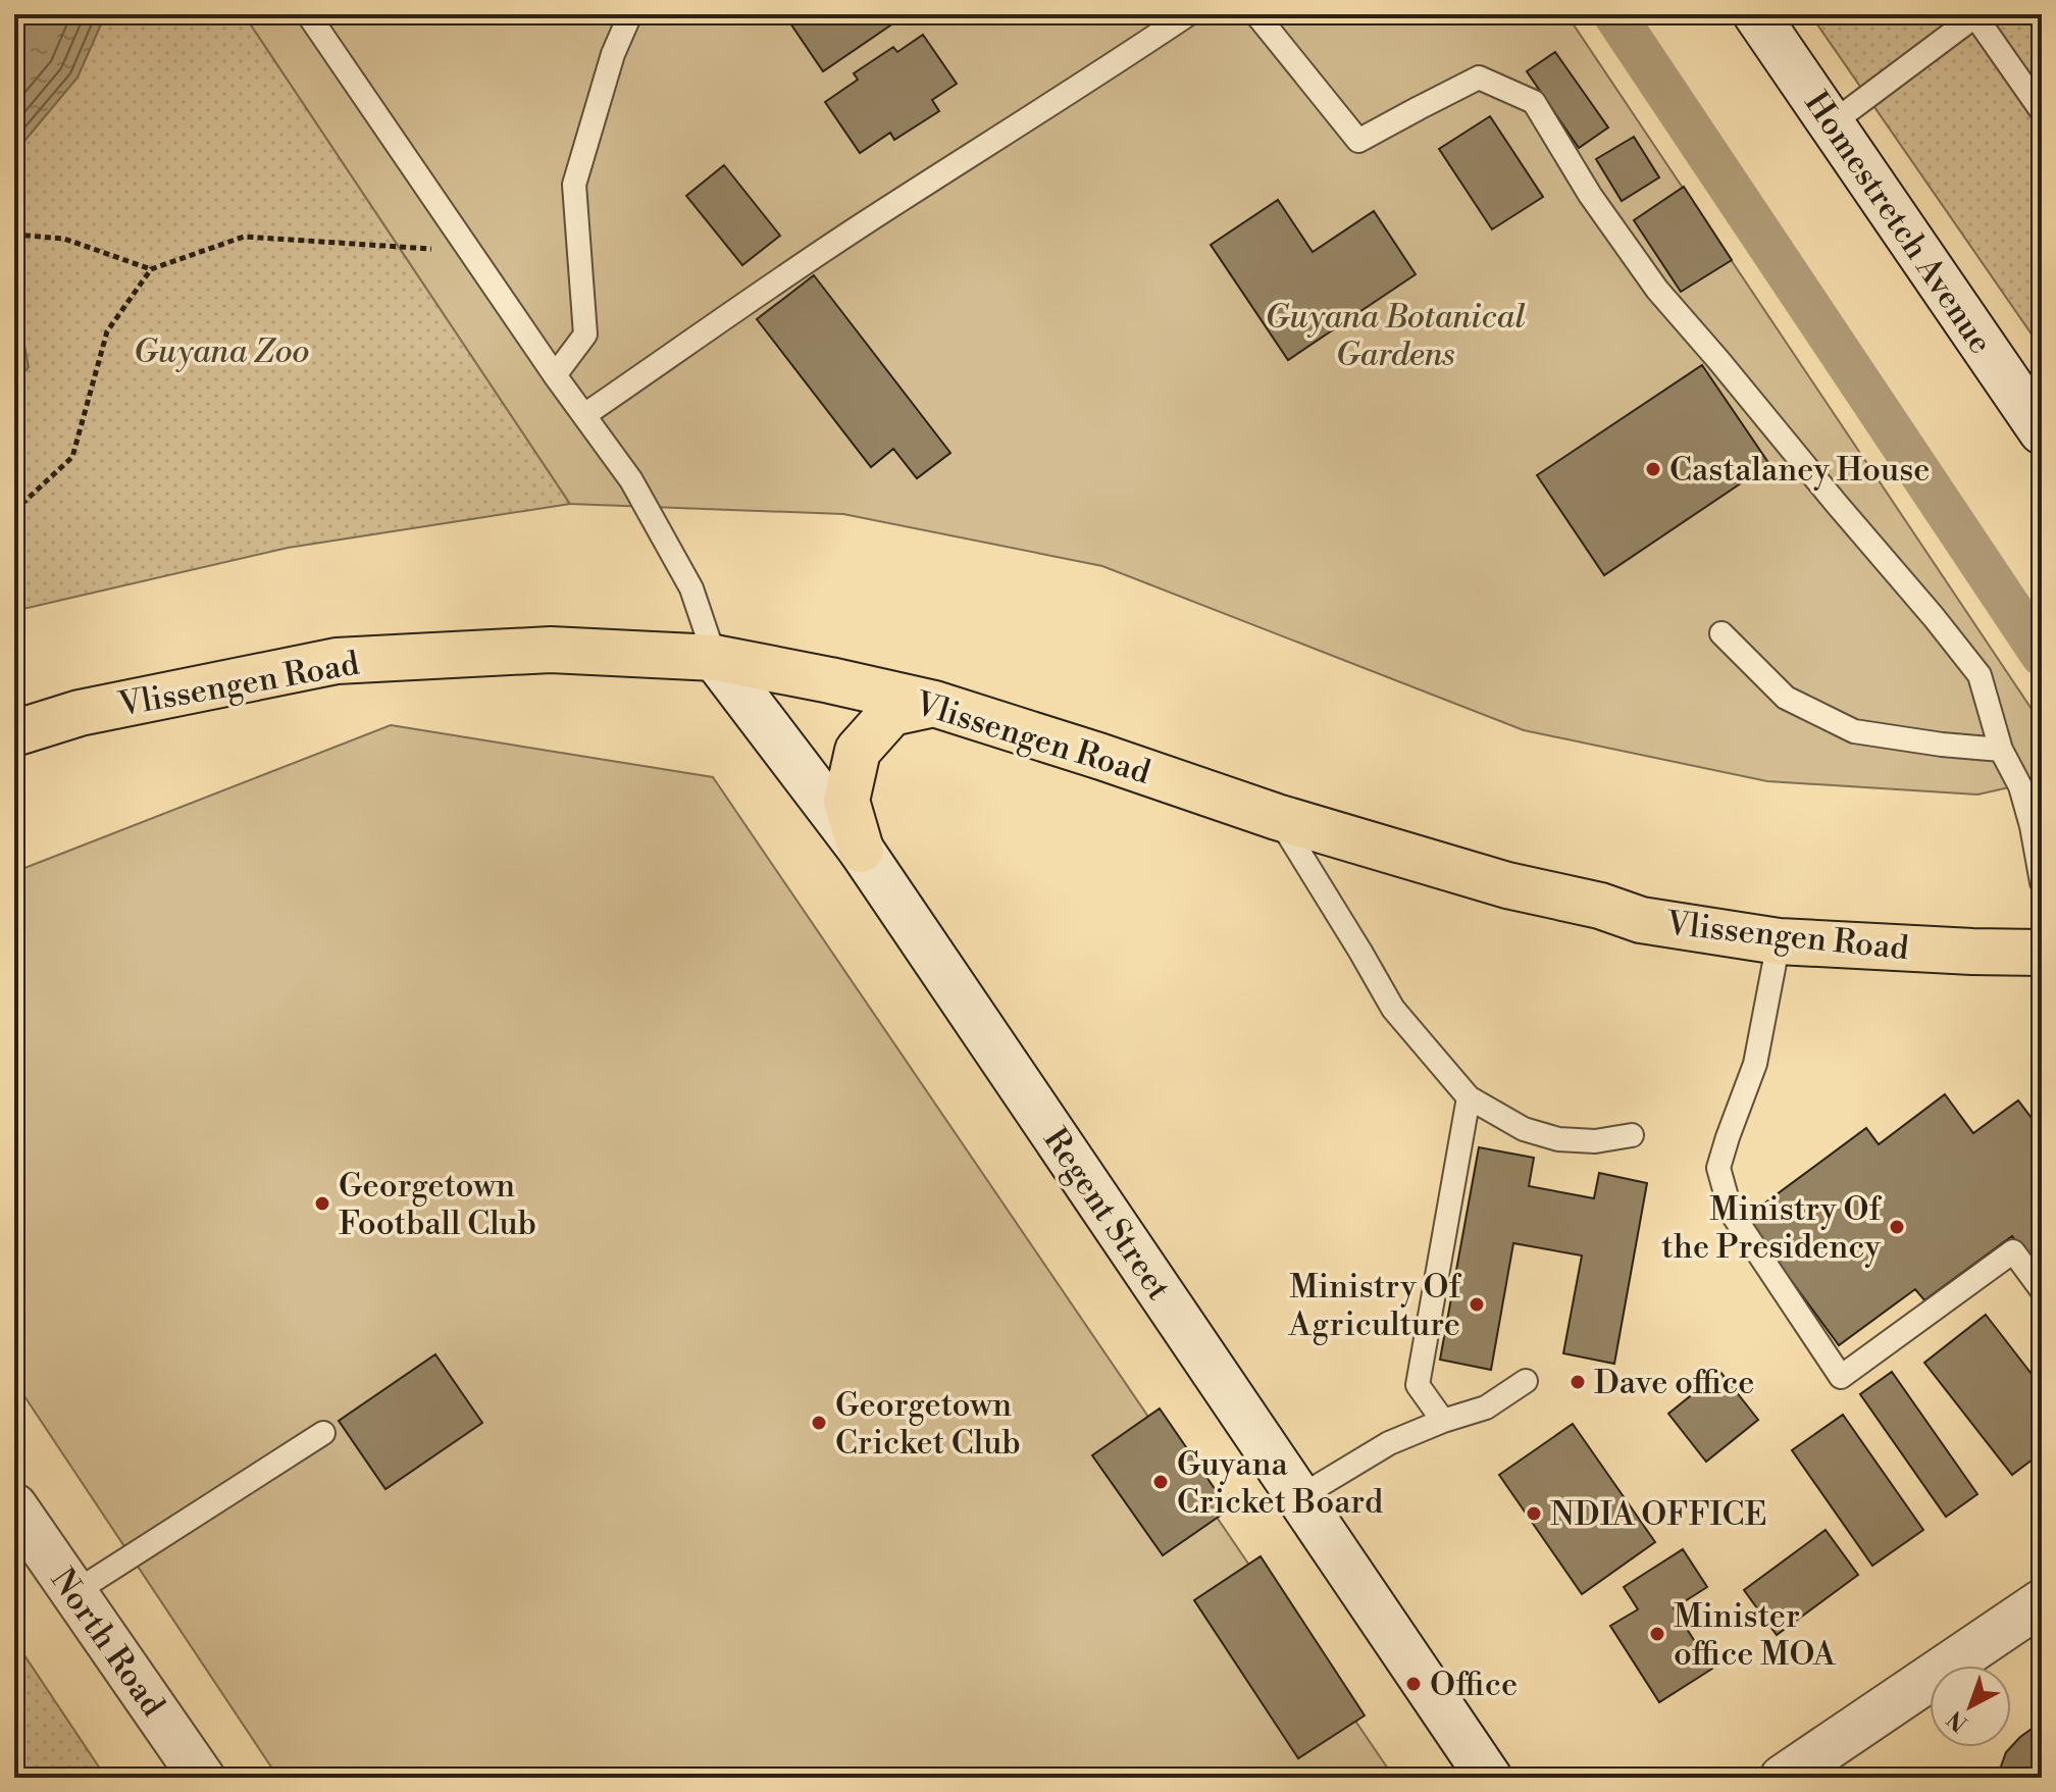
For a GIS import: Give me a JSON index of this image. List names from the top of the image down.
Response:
{
  "streets": {
    "main road": [
      "Homestretch Avenue",
      "Vlissengen Road",
      "Regent Street",
      "North Road"
    ]
  },
  "crossings": [
    ["Vlissengen Road", "Regent Street"]
  ],
  "parks": ["Guyana Botanical Gardens", "Guyana Zoo"],
  "places": [
    "Castalaney House",
    "Georgetown Football Club",
    "Ministry Of the Presidency",
    "Ministry Of Agriculture",
    "Dave office",
    "Georgetown Cricket Club",
    "Guyana Cricket Board",
    "NDIA OFFICE",
    "Minister office MOA",
    "Office"
  ],
  "north": "bottom left"
}
